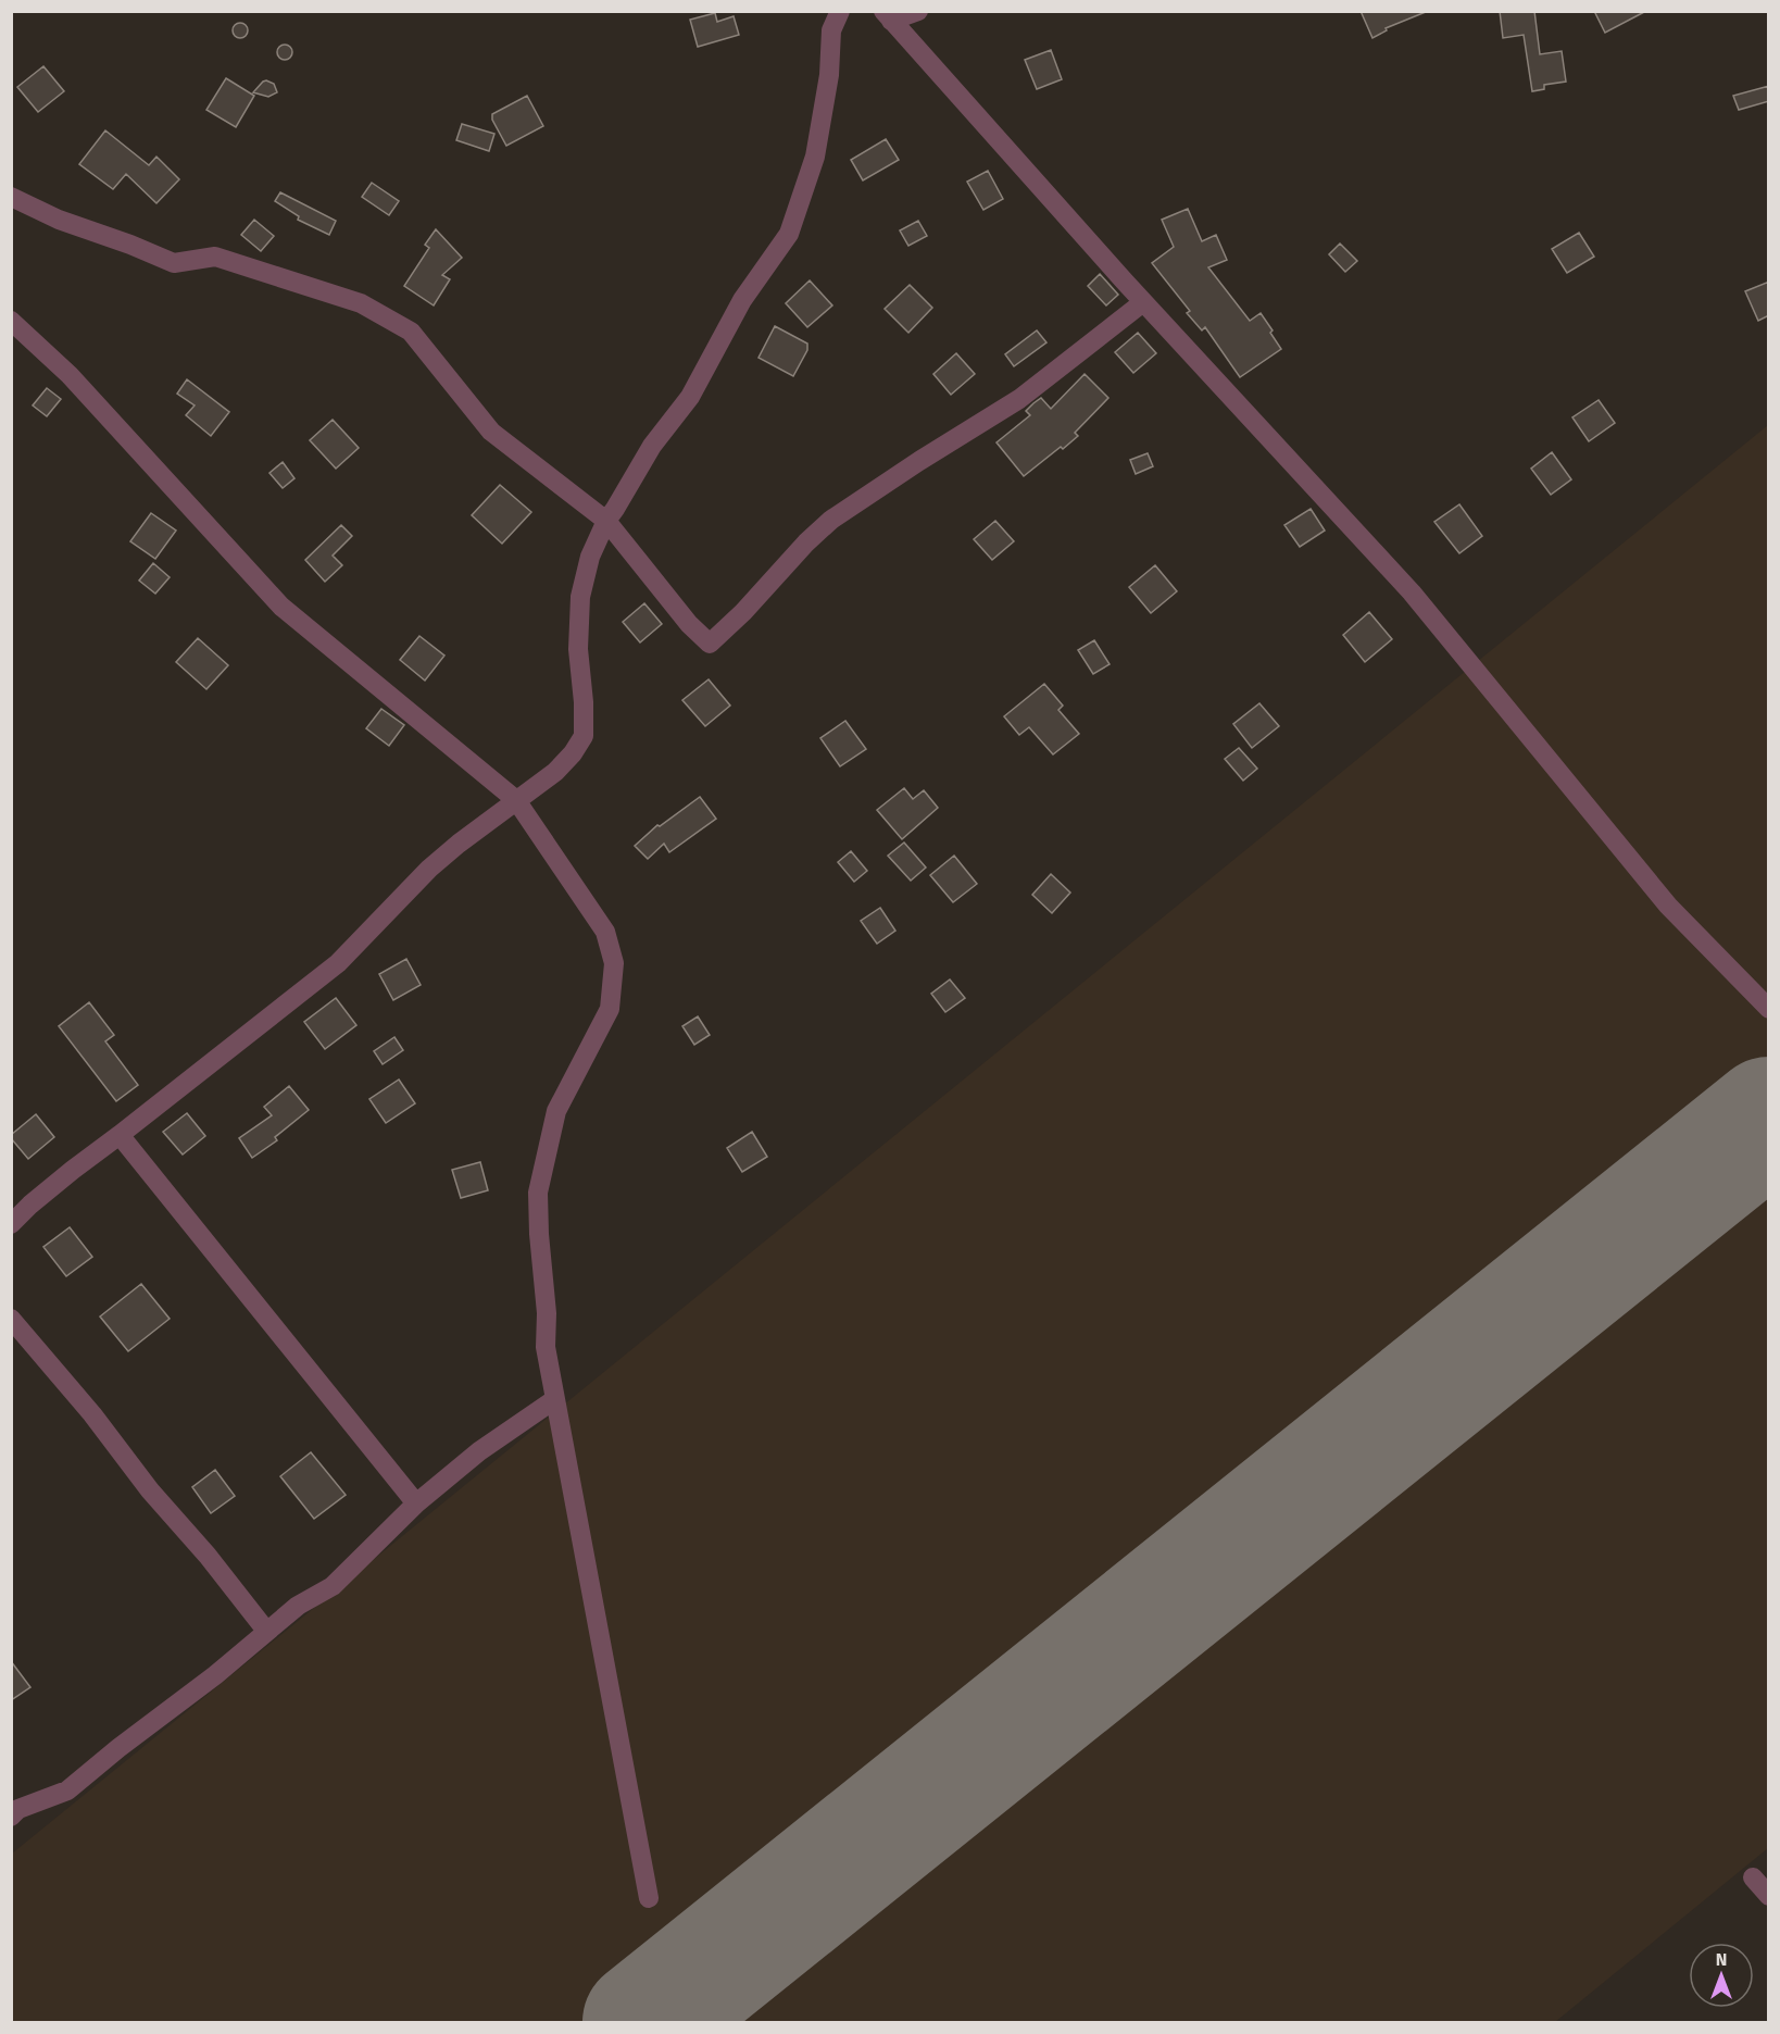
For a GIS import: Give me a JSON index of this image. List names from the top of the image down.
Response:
{
  "north": "top"
}
